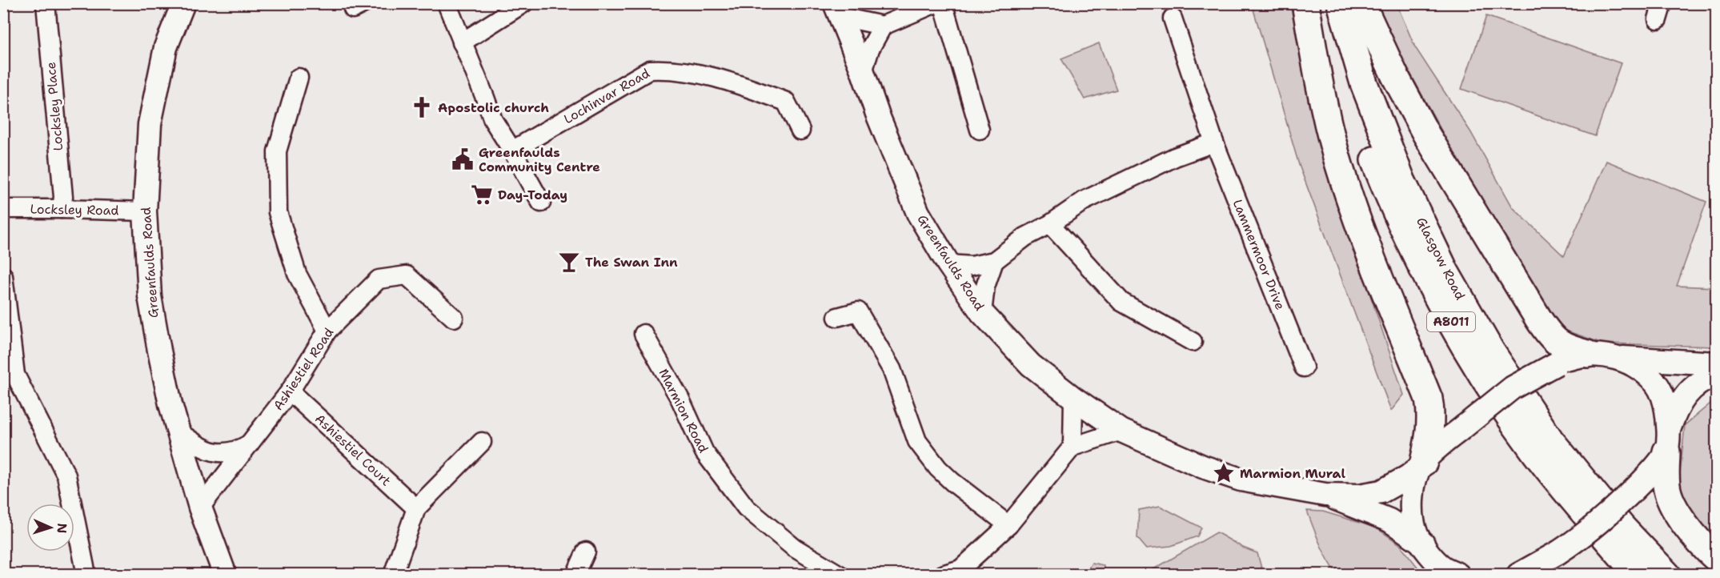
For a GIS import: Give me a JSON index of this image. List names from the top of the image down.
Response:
{
  "streets": {
    "main road": ["Glasgow Road", "A8011"],
    "street": [
      "Lochinvar Road",
      "Locksley Place",
      "Locksley Road",
      "Lammermoor Drive",
      "Greenfaulds Road",
      "Ashiestiel Road",
      "Marmion Road",
      "Ashiestiel Court"
    ]
  },
  "crossings": [
    ["Locksley Place", "Locksley Road"],
    ["Locksley Road", "Greenfaulds Road"],
    ["Greenfaulds Road", "Ashiestiel Road"],
    ["Ashiestiel Road", "Ashiestiel Court"]
  ],
  "places": {
    "church": ["Apostolic church"],
    "public building": ["Greenfaulds Community Centre"],
    "supermarket": ["Day-Today"],
    "bar": ["The Swan Inn"],
    "place": ["Marmion Mural"]
  },
  "north": "right"
}
